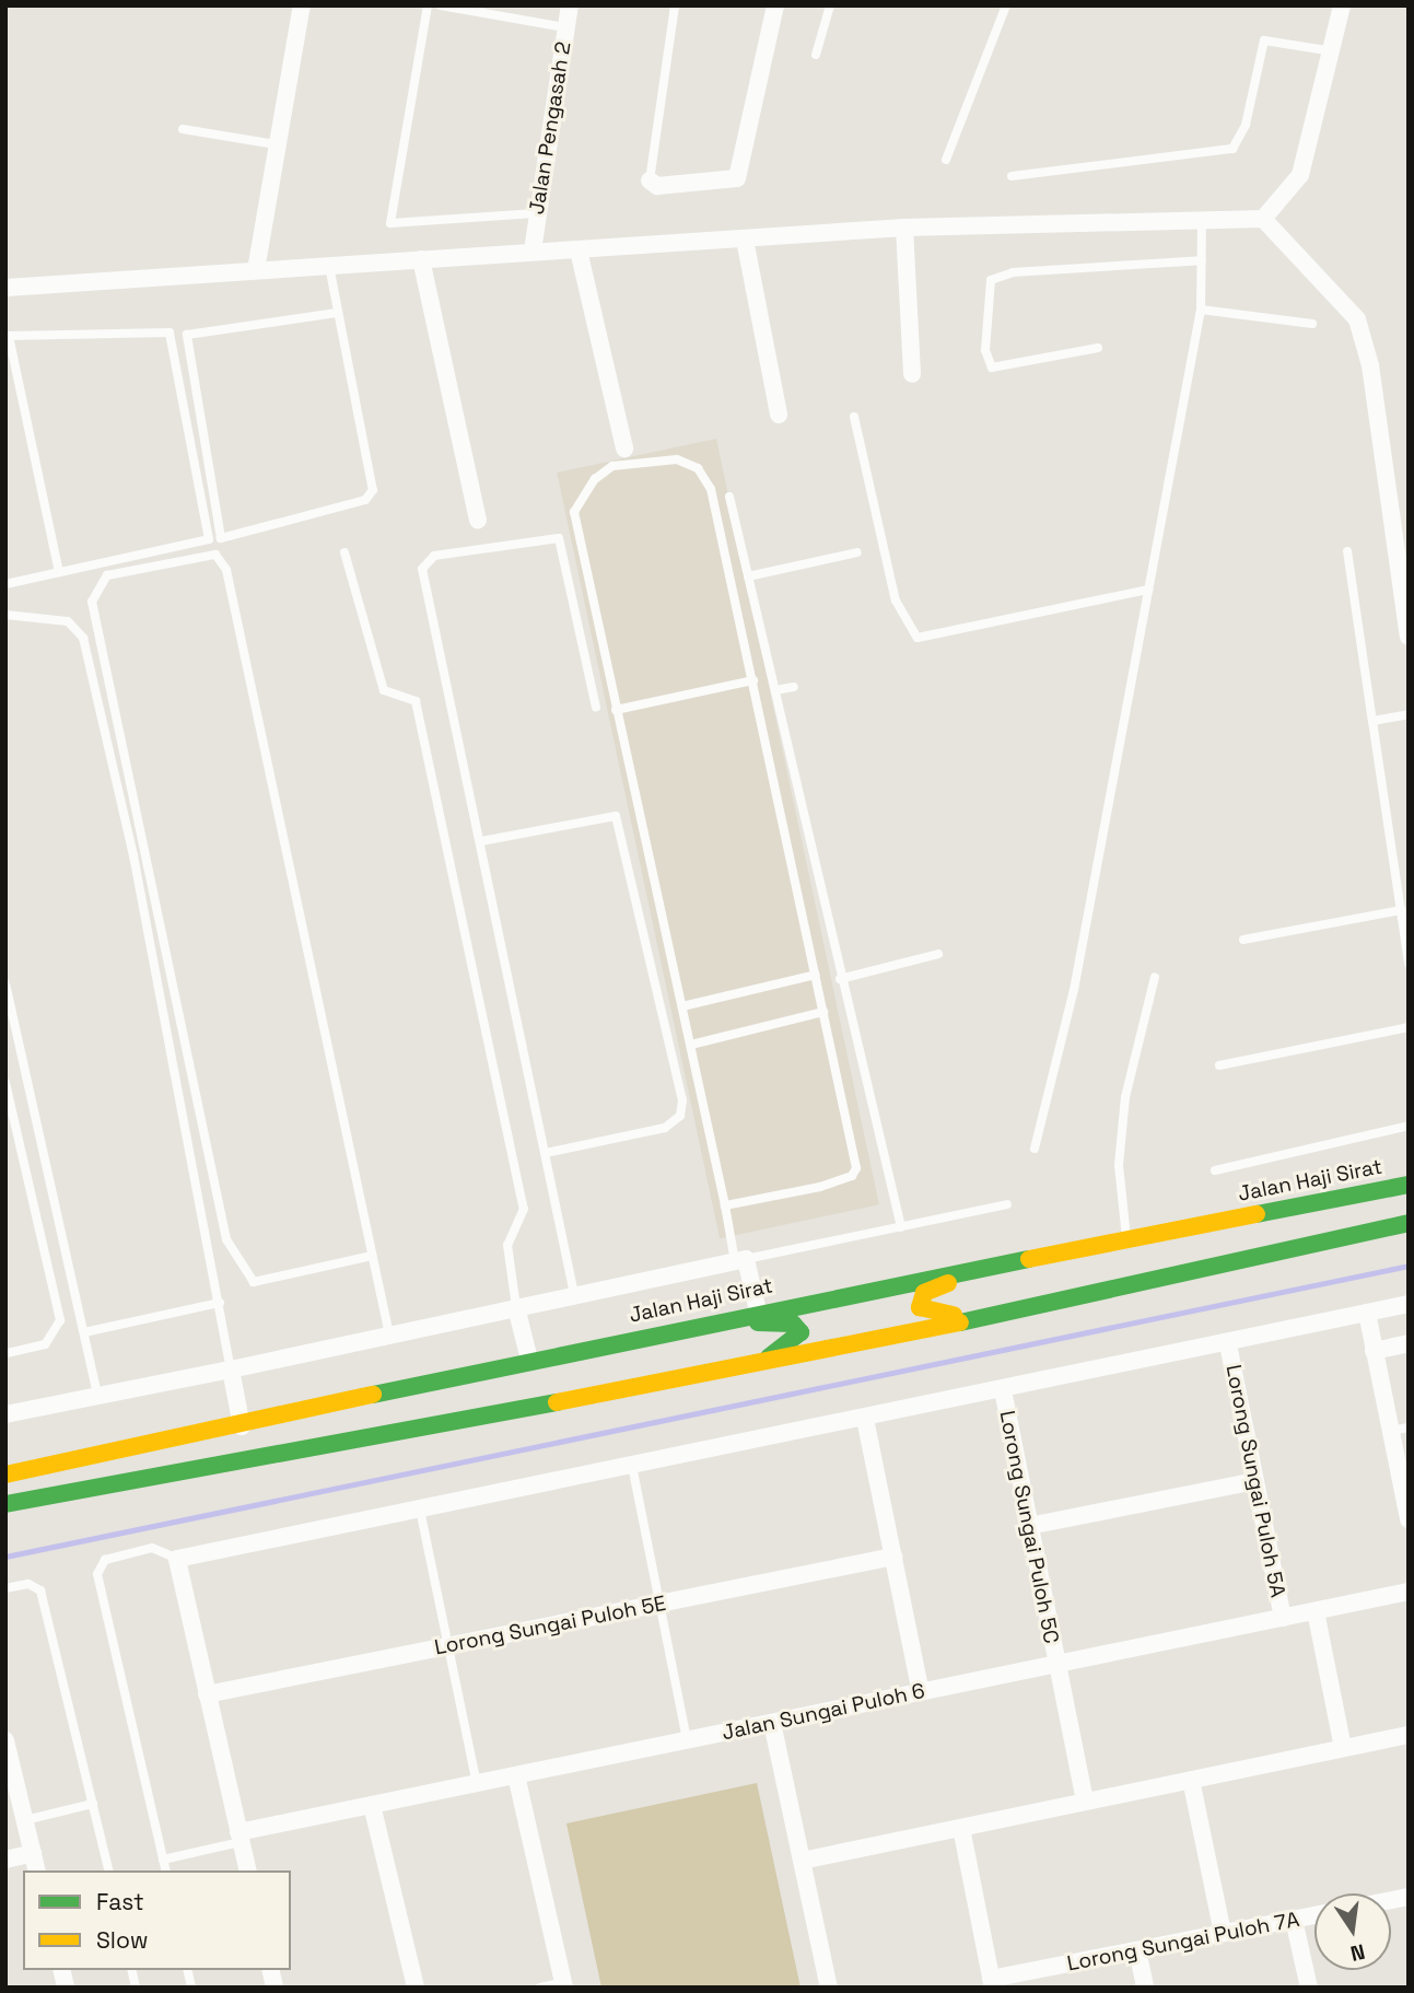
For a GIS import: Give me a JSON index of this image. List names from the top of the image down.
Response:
{
  "streets": {
    "main road": ["Jalan Haji Sirat"],
    "street": [
      "Jalan Pengasah 2",
      "Lorong Sungai Puloh 5A",
      "Lorong Sungai Puloh 5C",
      "Lorong Sungai Puloh 5E",
      "Jalan Sungai Puloh 6",
      "Lorong Sungai Puloh 7A"
    ]
  },
  "crossings": [
    ["Lorong Sungai Puloh 5A", "Jalan Sungai Puloh 6"],
    ["Lorong Sungai Puloh 5C", "Jalan Sungai Puloh 6"]
  ],
  "legend": ["Fast", "Slow"],
  "north": "bottom"
}
